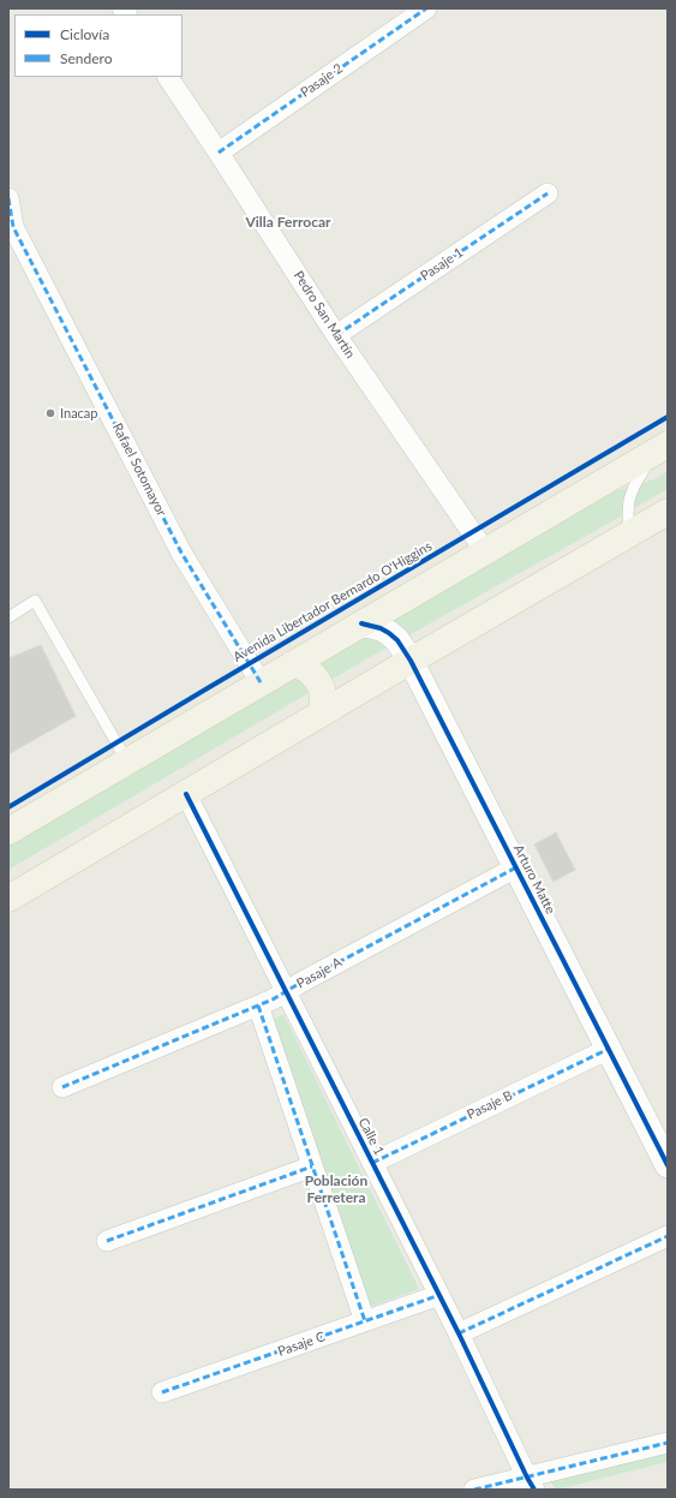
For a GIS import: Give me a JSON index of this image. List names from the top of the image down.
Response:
{
  "streets": {
    "street": [
      "Pasaje 2",
      "Pasaje 1",
      "Pedro San Martín",
      "Rafael Sotomayor",
      "Arturo Matte",
      "Pasaje A",
      "Pasaje B",
      "Calle 1",
      "Pasaje C"
    ],
    "cycle path": ["Avenida Libertador Bernardo O'Higgins"]
  },
  "crossings": [
    ["Pasaje 2", "Pedro San Martín"],
    ["Pasaje 1", "Pedro San Martín"],
    ["Arturo Matte", "Pasaje A"],
    ["Arturo Matte", "Pasaje B"],
    ["Pasaje A", "Calle 1"],
    ["Pasaje B", "Calle 1"],
    ["Calle 1", "Pasaje C"]
  ],
  "districts": ["Villa Ferrocar", "Población Ferretera"],
  "places": ["Inacap"],
  "legend": ["Ciclovía", "Sendero"]
}
